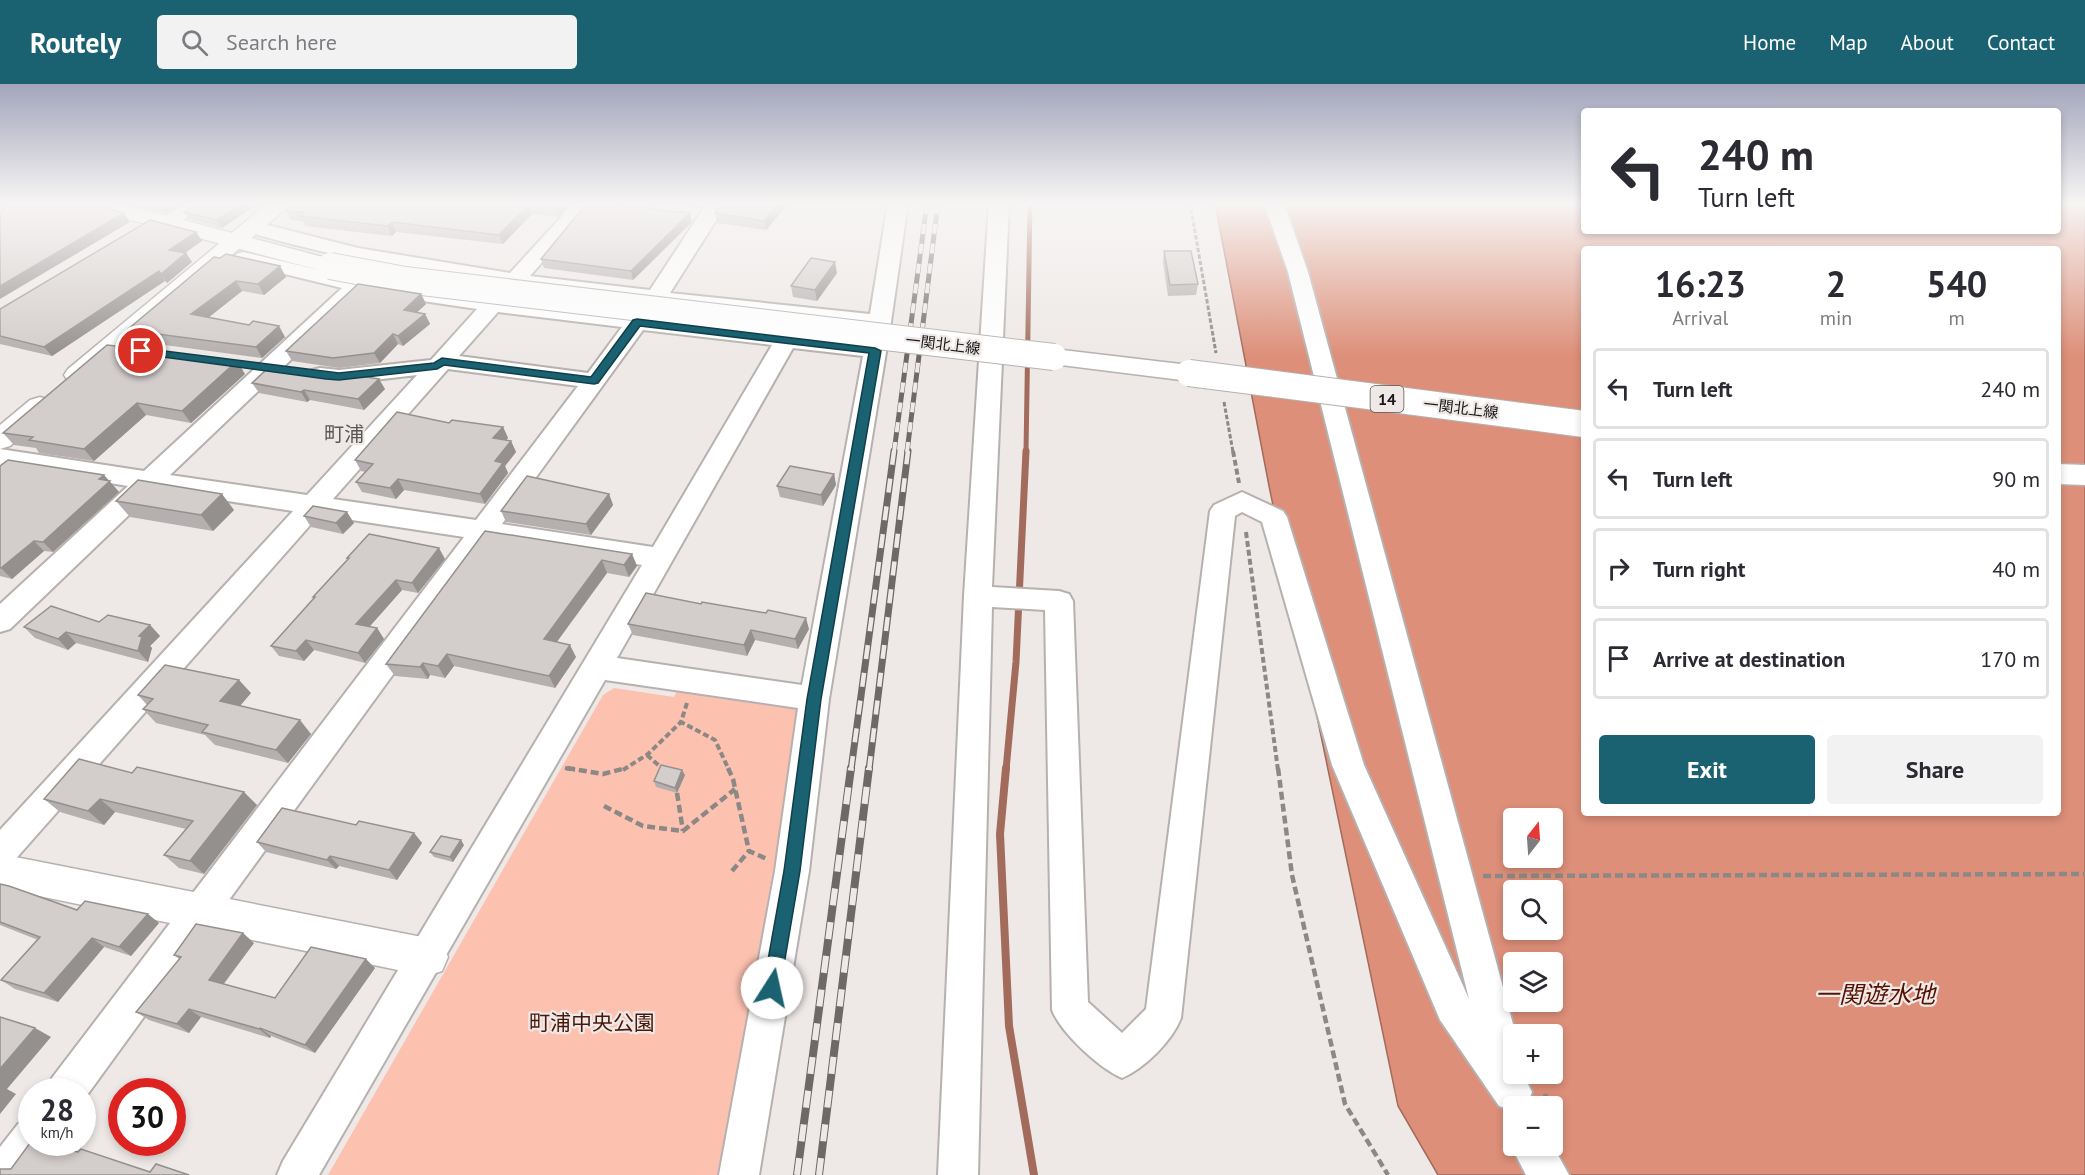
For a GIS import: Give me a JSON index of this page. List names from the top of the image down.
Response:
{
  "streets": {
    "main road": ["一関北上線", "14"]
  },
  "districts": ["町浦"],
  "water": ["一関遊水地"],
  "parks": ["町浦中央公園"],
  "north": "top",
  "page": {
    "header": "Routely",
    "search": "Search here",
    "nav": [
      "Home",
      "Map",
      "About",
      "Contact"
    ],
    "turn": ["240 m", "Turn left"],
    "eta": [
      "16:23",
      "Arrival",
      "2",
      "min",
      "540",
      "m"
    ],
    "list": [
      {
        "name": "Turn left",
        "value": "240 m"
      },
      {
        "name": "Turn left",
        "value": "90 m"
      },
      {
        "name": "Turn right",
        "value": "40 m"
      },
      {
        "name": "Arrive at destination",
        "value": "170 m"
      }
    ],
    "buttons": ["Exit", "Share"],
    "map_buttons": ["+", "−"],
    "speed": "28 km/h",
    "limit": "30"
  }
}
